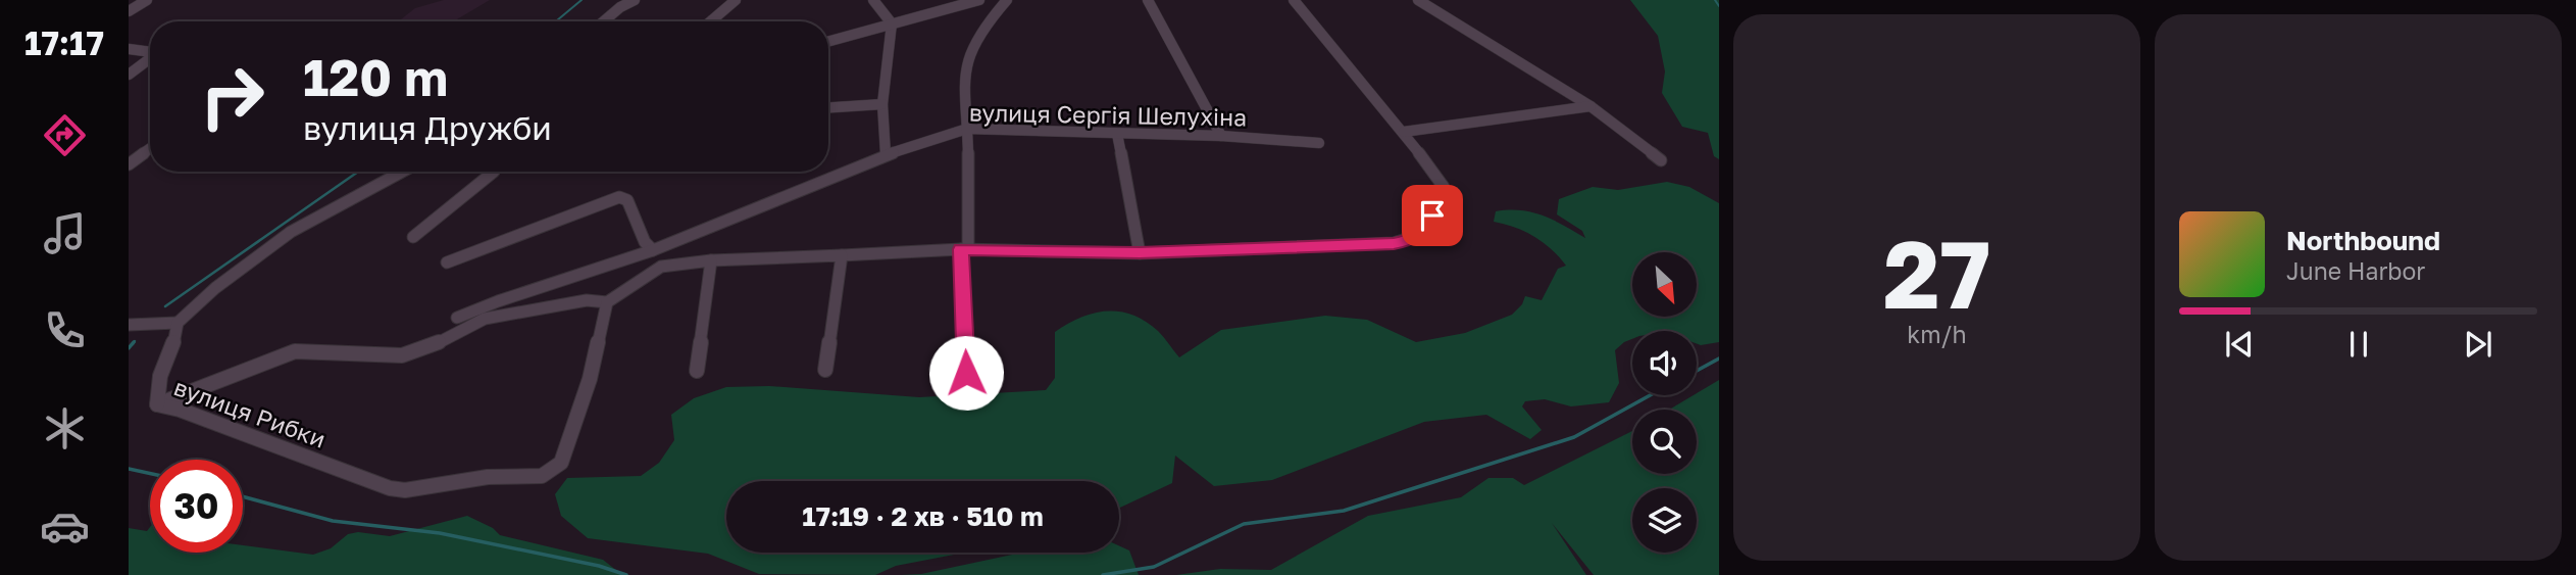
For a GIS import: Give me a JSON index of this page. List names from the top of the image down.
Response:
{
  "streets": {
    "street": ["вулиця Сергія Шелухіна", "вулиця Рибки"]
  },
  "north": "bottom right",
  "page": {
    "tabs": "17:17",
    "tile": ["27", "km/h"],
    "turn": ["120 m", "вулиця Дружби"],
    "song": ["Northbound", "June Harbor"],
    "limit": "30",
    "trip": "17:19 · 2 хв · 510 m"
  }
}
